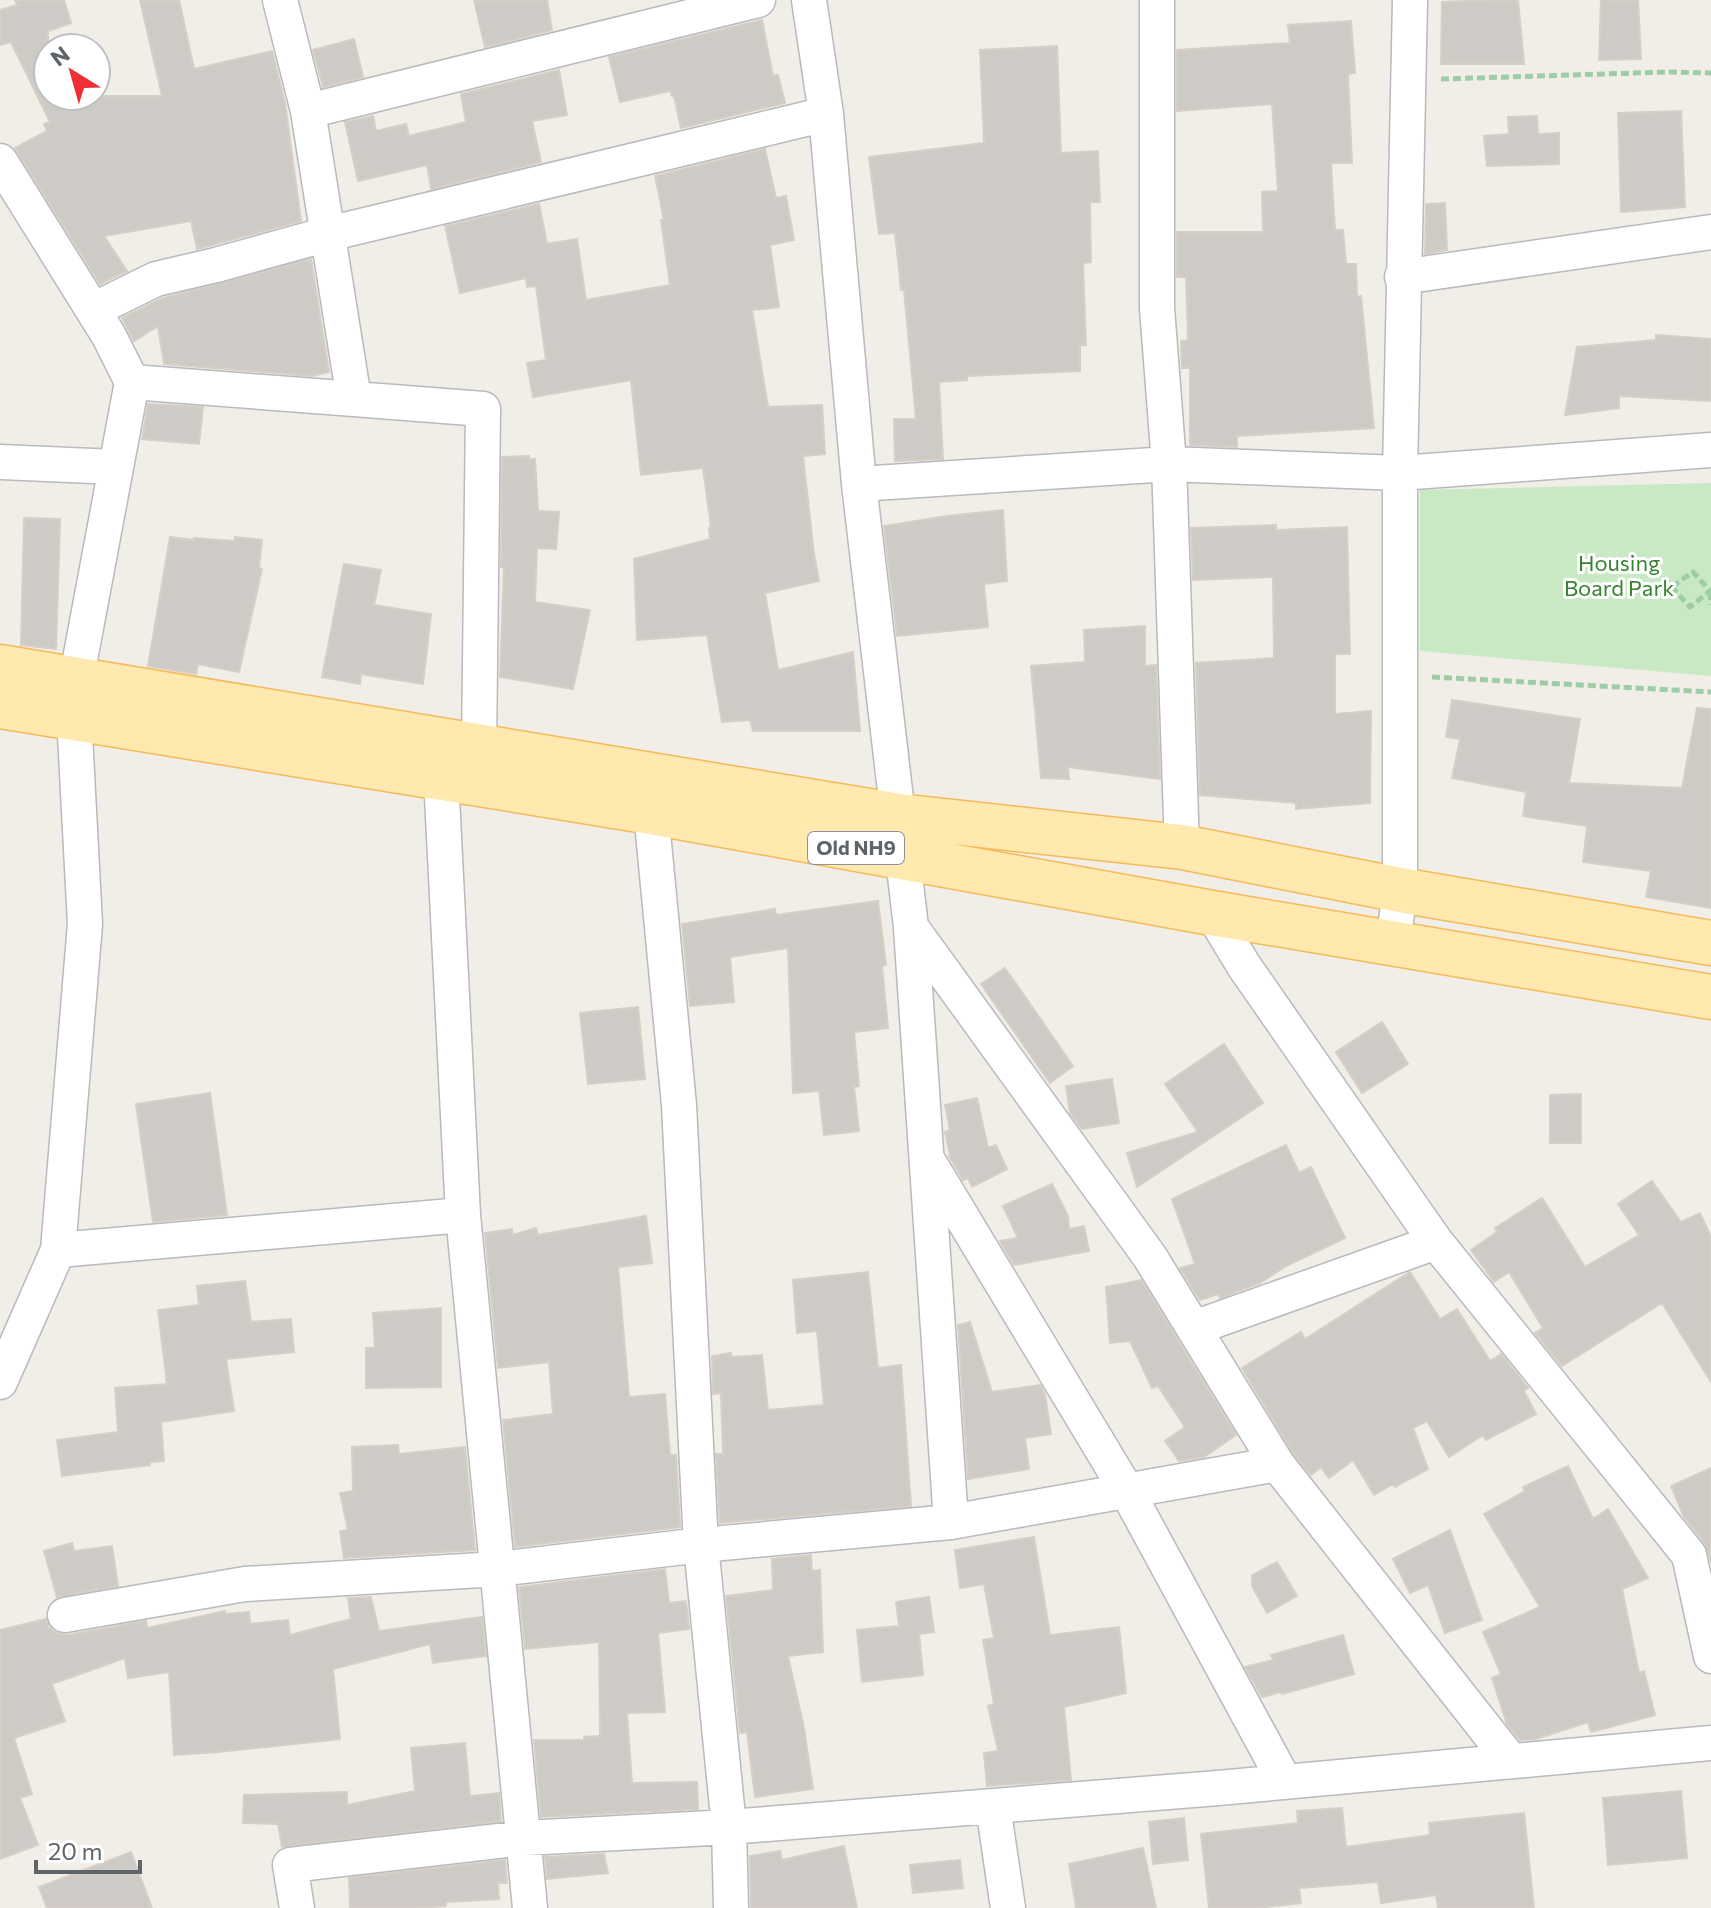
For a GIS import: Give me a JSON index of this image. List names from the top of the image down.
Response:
{
  "streets": {
    "main road": ["Old NH9"]
  },
  "parks": ["Housing Board Park"],
  "scale_bar": "20 m",
  "north": "top left"
}
